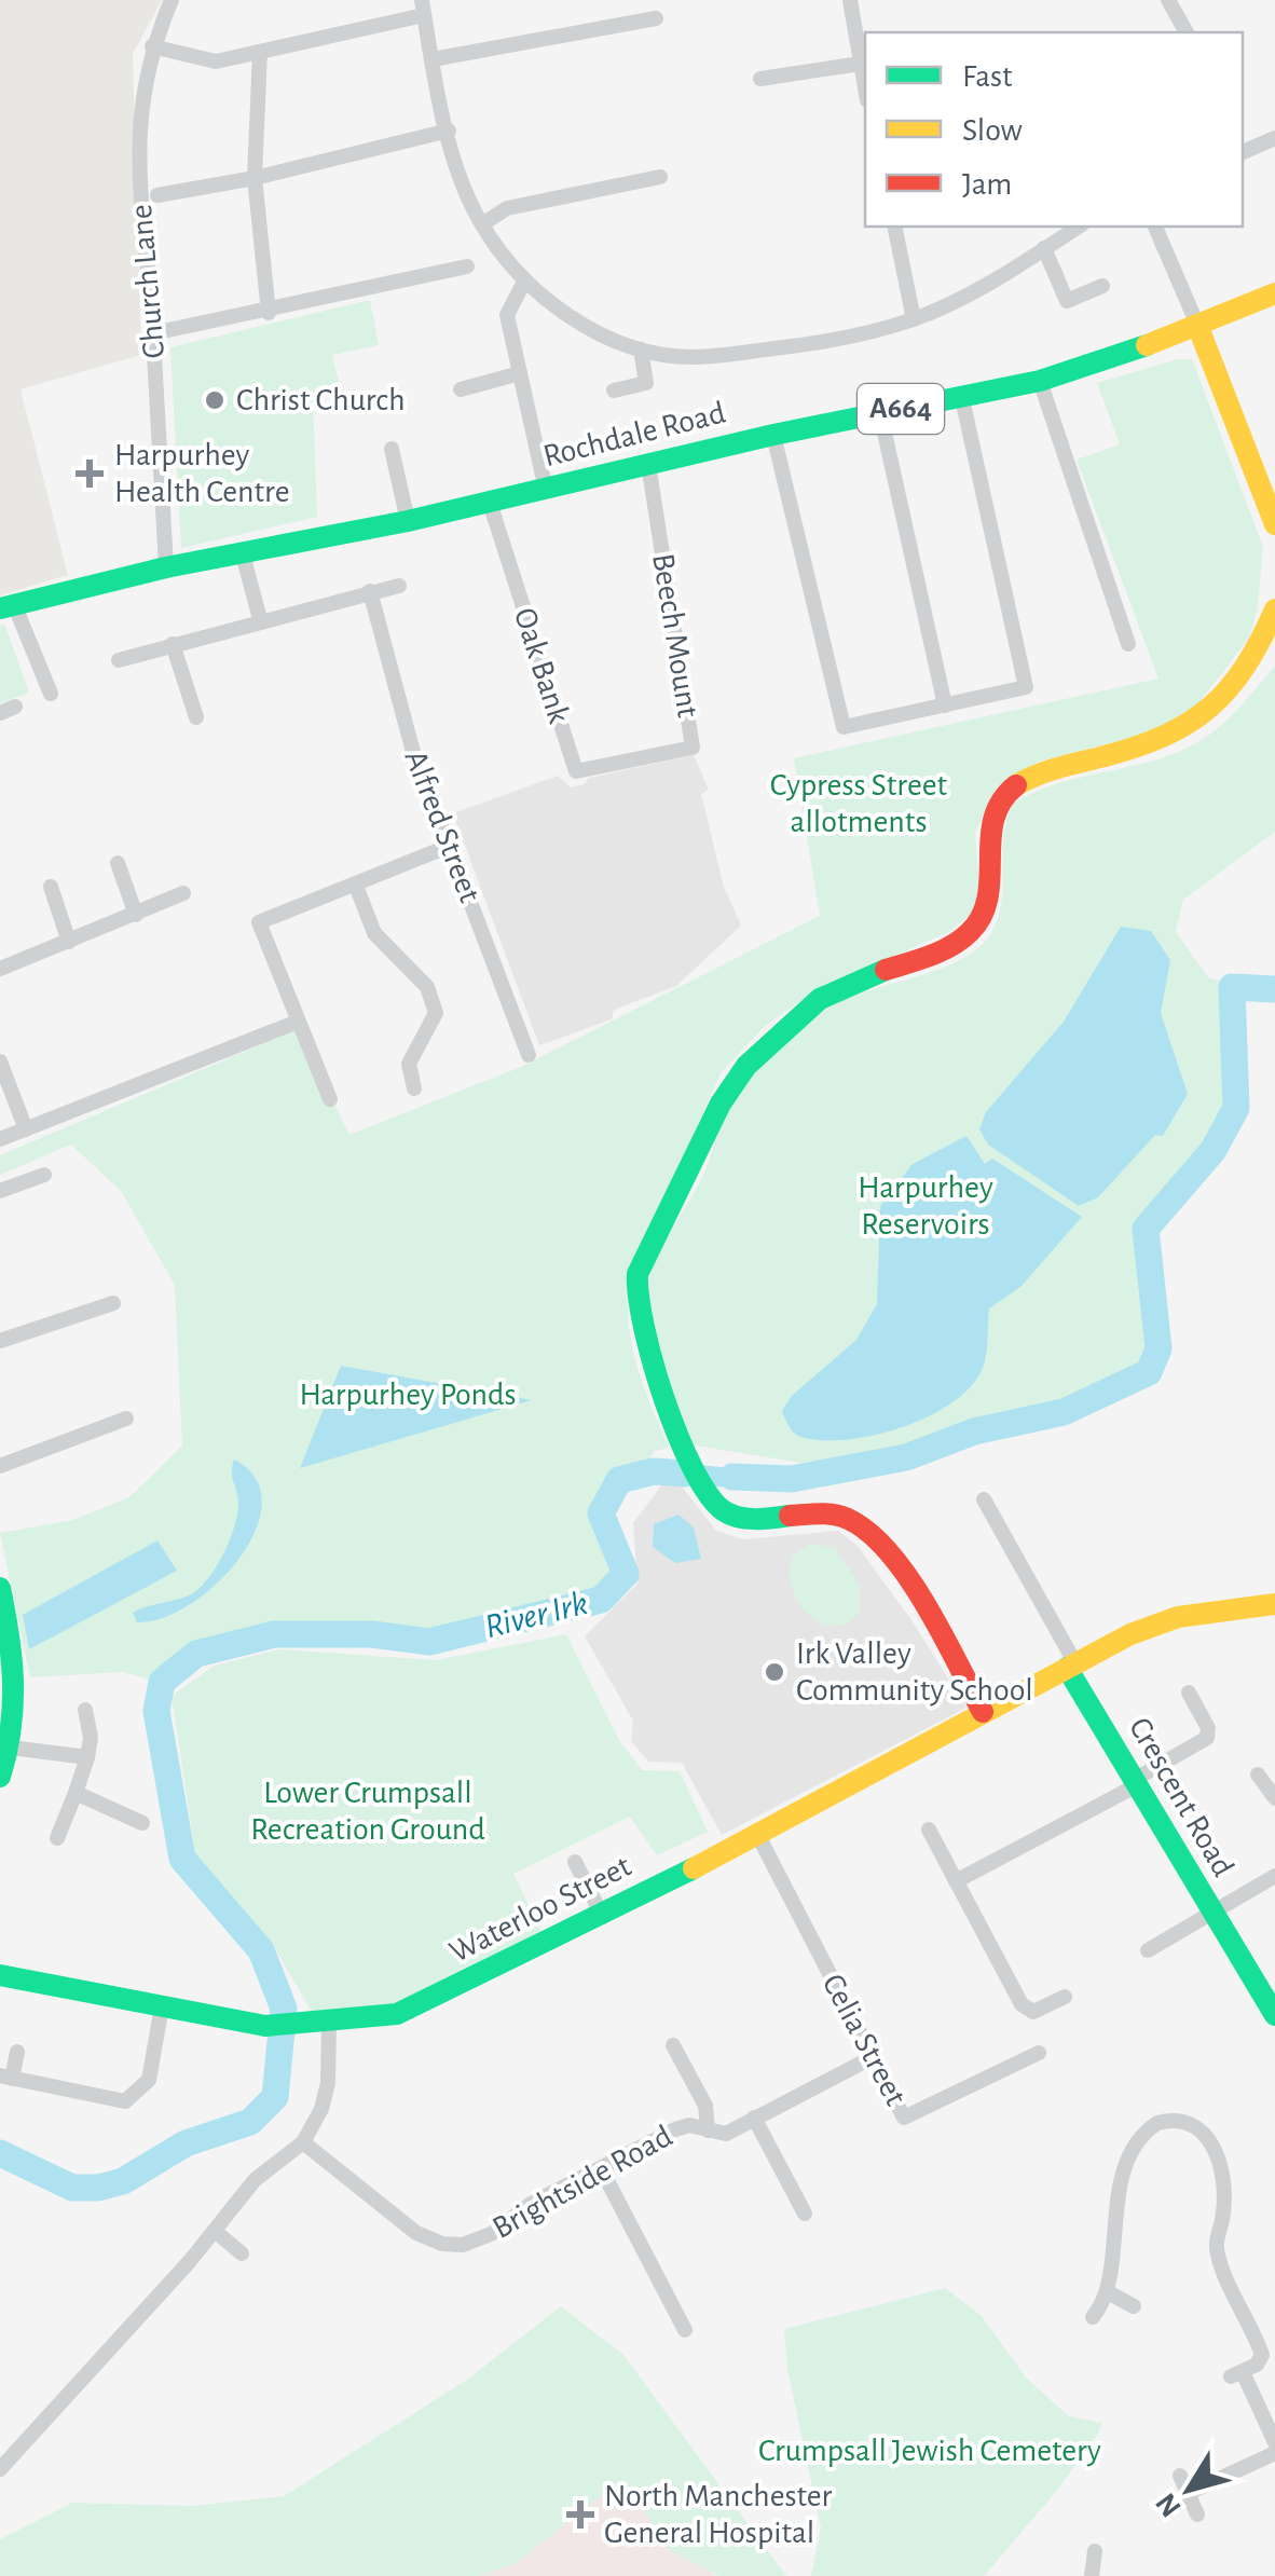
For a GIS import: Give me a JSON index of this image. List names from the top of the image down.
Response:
{
  "streets": {
    "street": [
      "Church Lane",
      "A664",
      "Rochdale Road",
      "Beech Mount",
      "Oak Bank",
      "Alfred Street",
      "Crescent Road",
      "Waterloo Street",
      "Celia Street",
      "Brightside Road"
    ]
  },
  "crossings": [
    ["Church Lane", "Rochdale Road"],
    ["Rochdale Road", "Beech Mount"],
    ["Rochdale Road", "Oak Bank"],
    ["Beech Mount", "Oak Bank"],
    ["Crescent Road", "Waterloo Street"],
    ["Waterloo Street", "Celia Street"],
    ["Celia Street", "Brightside Road"]
  ],
  "water": ["River Irk"],
  "parks": [
    "Cypress Street allotments",
    "Harpurhey Reservoirs",
    "Harpurhey Ponds",
    "Lower Crumpsall Recreation Ground",
    "Crumpsall Jewish Cemetery"
  ],
  "places": {
    "other": ["Christ Church", "Irk Valley Community School"],
    "health": ["Harpurhey Health Centre", "North Manchester General Hospital"]
  },
  "legend": ["Fast", "Slow", "Jam"],
  "north": "bottom left"
}
